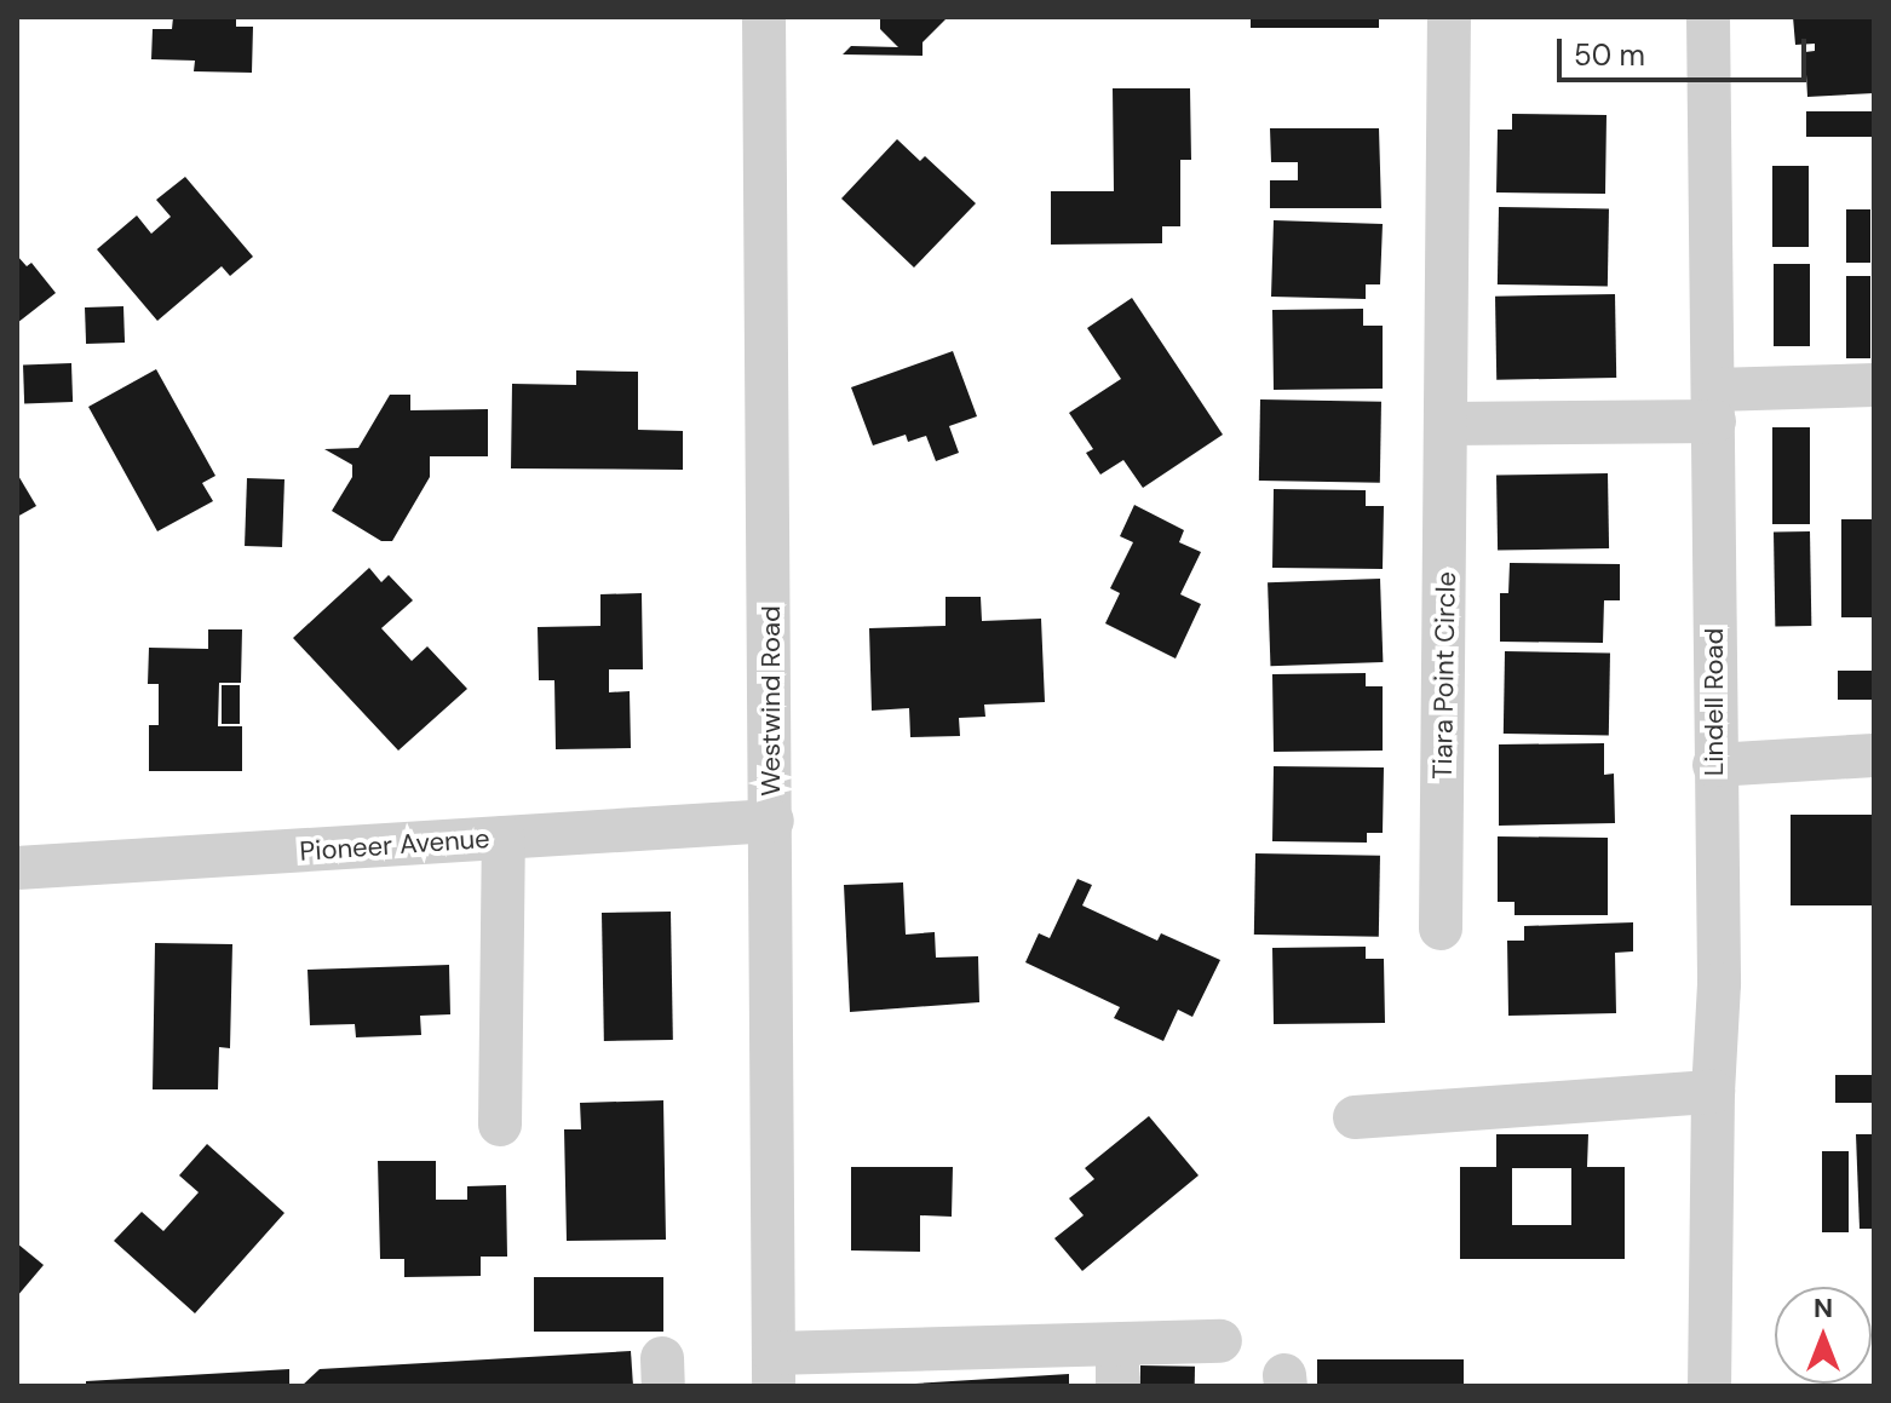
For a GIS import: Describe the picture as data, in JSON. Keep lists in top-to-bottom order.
{
  "streets": {
    "street": [
      "Tiara Point Circle",
      "Westwind Road",
      "Lindell Road",
      "Pioneer Avenue"
    ]
  },
  "crossings": [
    ["Westwind Road", "Pioneer Avenue"]
  ],
  "scale_bar": "50 m",
  "north": "top"
}
